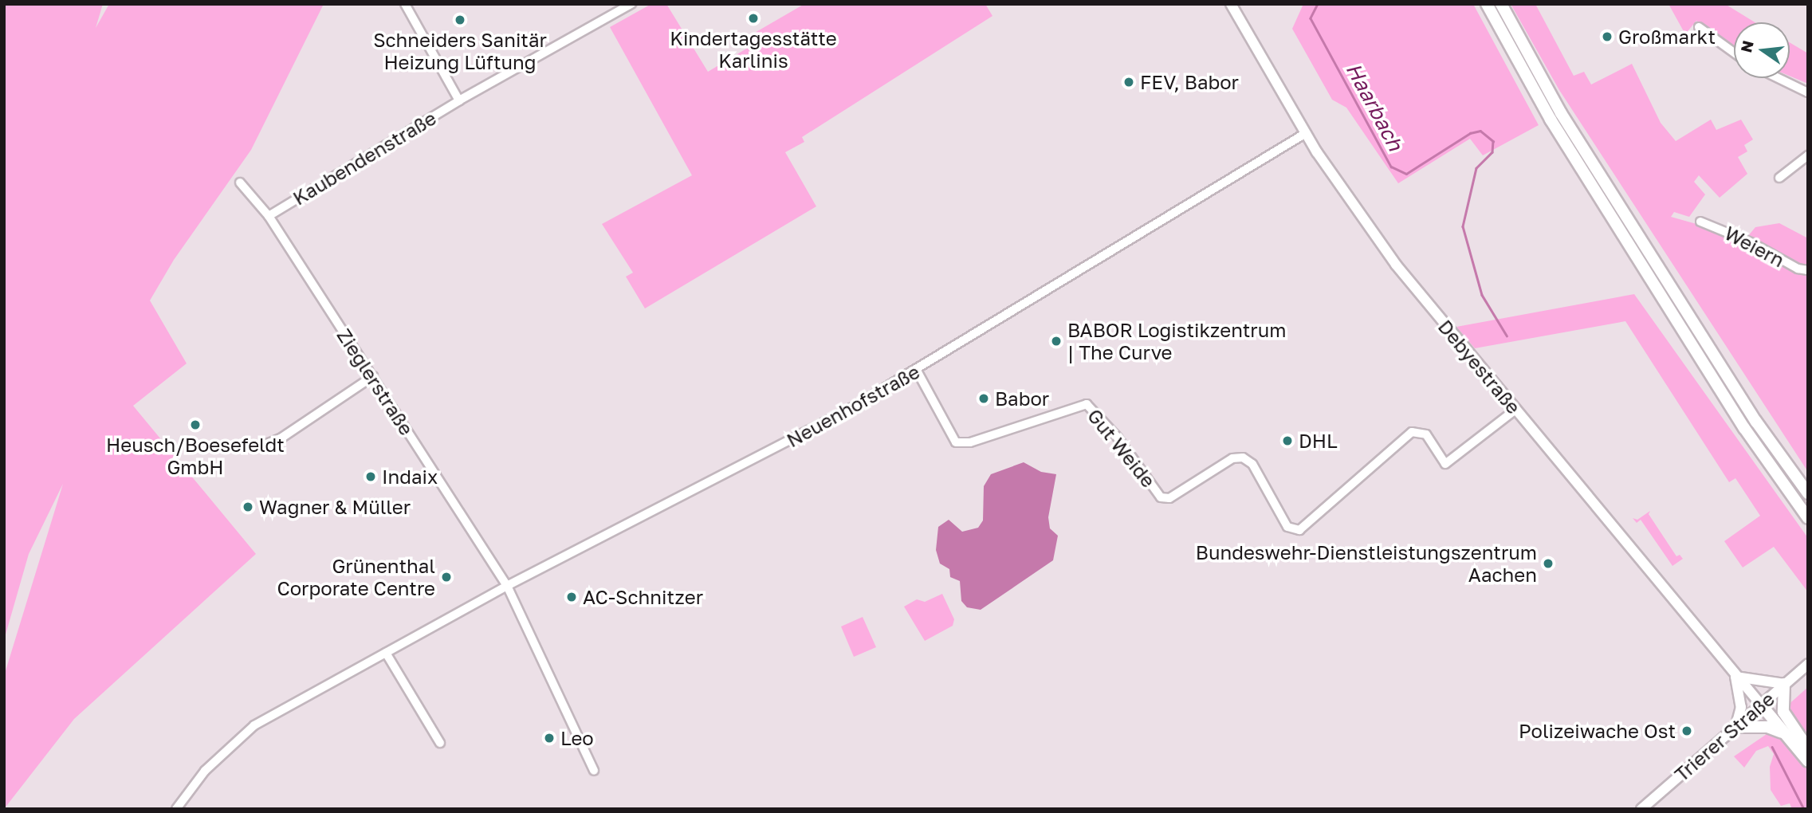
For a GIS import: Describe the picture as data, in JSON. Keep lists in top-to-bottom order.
{
  "streets": {
    "main road": ["Debyestraße", "Trierer Straße"],
    "street": [
      "Kaubendenstraße",
      "Weiern",
      "Zieglerstraße",
      "Neuenhofstraße",
      "Gut Weide"
    ]
  },
  "crossings": [
    ["Kaubendenstraße", "Zieglerstraße"],
    ["Debyestraße", "Neuenhofstraße"],
    ["Debyestraße", "Gut Weide"],
    ["Debyestraße", "Trierer Straße"],
    ["Zieglerstraße", "Neuenhofstraße"],
    ["Neuenhofstraße", "Gut Weide"]
  ],
  "water": ["Haarbach"],
  "places": [
    "Kindertagesstätte Karlinis",
    "Schneiders Sanitär Heizung Lüftung",
    "Großmarkt",
    "FEV, Babor",
    "BABOR Logistikzentrum | The Curve",
    "Babor",
    "Heusch/Boesefeldt GmbH",
    "DHL",
    "Indaix",
    "Wagner & Müller",
    "Bundeswehr-Dienstleistungszentrum Aachen",
    "Grünenthal Corporate Centre",
    "AC-Schnitzer",
    "Polizeiwache Ost",
    "Leo"
  ],
  "north": "left"
}
